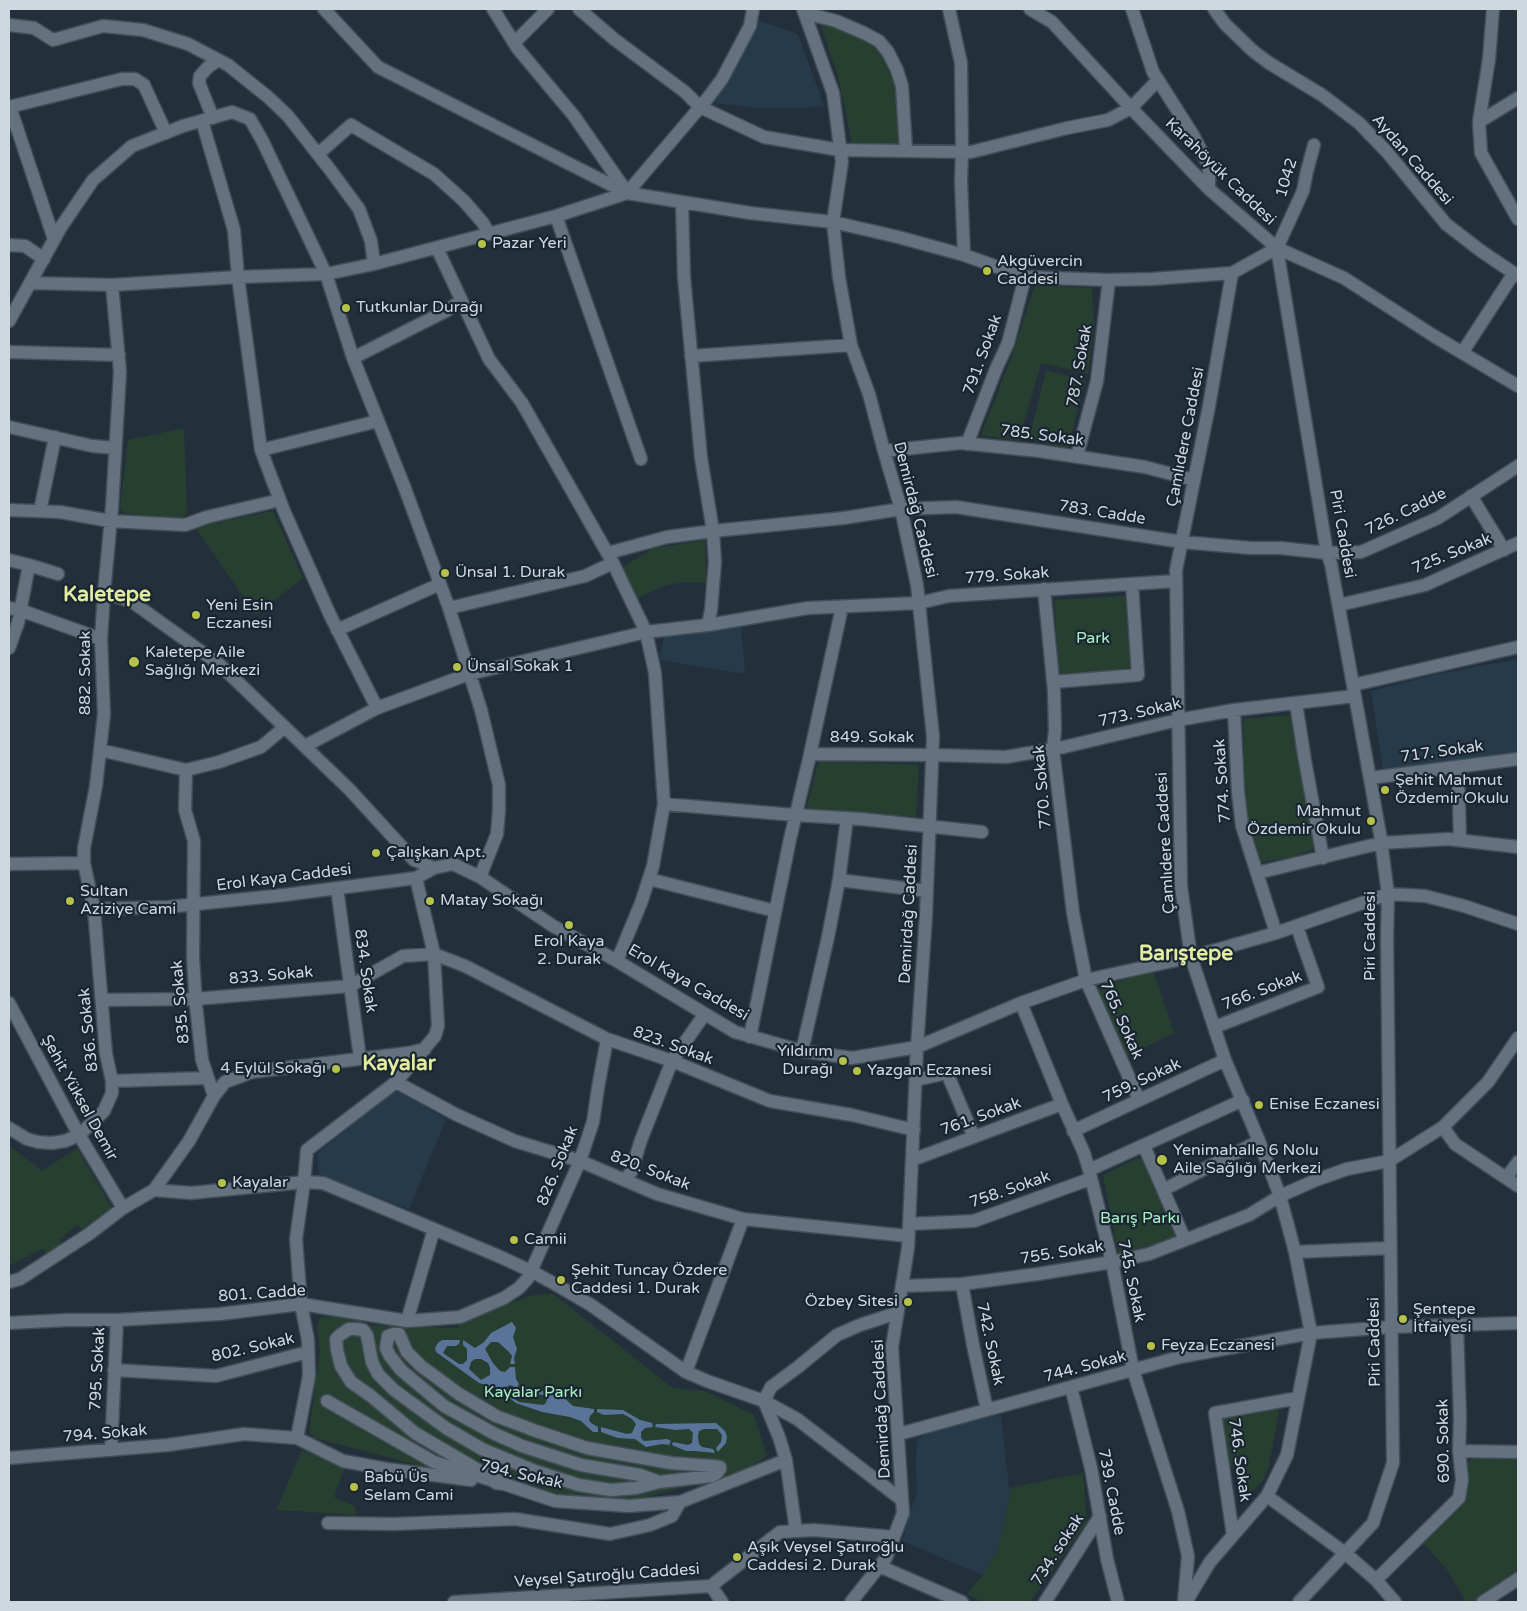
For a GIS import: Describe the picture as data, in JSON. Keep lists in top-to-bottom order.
{
  "streets": {
    "street": [
      "Aydan Caddesi",
      "Karahöyük Caddesi",
      "1042",
      "791. Sokak",
      "787. Sokak",
      "785. Sokak",
      "Çamlıdere Caddesi",
      "Demirdağ Caddesi",
      "726. Cadde",
      "783. Cadde",
      "Piri Caddesi",
      "725. Sokak",
      "779. Sokak",
      "882. Sokak",
      "773. Sokak",
      "849. Sokak",
      "717. Sokak",
      "774. Sokak",
      "770. Sokak",
      "Erol Kaya Caddesi",
      "834. Sokak",
      "833. Sokak",
      "766. Sokak",
      "835. Sokak",
      "765. Sokak",
      "836. Sokak",
      "823. Sokak",
      "759. Sokak",
      "Şehit Yüksel Demir",
      "761. Sokak",
      "826. Sokak",
      "820. Sokak",
      "758. Sokak",
      "755. Sokak",
      "745. Sokak",
      "801. Cadde",
      "742. Sokak",
      "802. Sokak",
      "744. Sokak",
      "795. Sokak",
      "794. Sokak",
      "690. Sokak",
      "746. Sokak",
      "739. Cadde",
      "734. sokak",
      "Veysel Şatıroğlu Caddesi"
    ]
  },
  "crossings": [
    ["Karahöyük Caddesi", "1042"],
    ["Karahöyük Caddesi", "Piri Caddesi"],
    ["1042", "Piri Caddesi"],
    ["791. Sokak", "785. Sokak"],
    ["787. Sokak", "785. Sokak"],
    ["785. Sokak", "Çamlıdere Caddesi"],
    ["785. Sokak", "Demirdağ Caddesi"],
    ["Çamlıdere Caddesi", "783. Cadde"],
    ["Çamlıdere Caddesi", "779. Sokak"],
    ["Çamlıdere Caddesi", "773. Sokak"],
    ["Çamlıdere Caddesi", "Erol Kaya Caddesi"],
    ["Çamlıdere Caddesi", "766. Sokak"],
    ["Çamlıdere Caddesi", "759. Sokak"],
    ["Çamlıdere Caddesi", "758. Sokak"],
    ["Çamlıdere Caddesi", "755. Sokak"],
    ["Çamlıdere Caddesi", "745. Sokak"],
    ["Çamlıdere Caddesi", "744. Sokak"],
    ["Çamlıdere Caddesi", "746. Sokak"],
    ["Demirdağ Caddesi", "783. Cadde"],
    ["Demirdağ Caddesi", "779. Sokak"],
    ["Demirdağ Caddesi", "773. Sokak"],
    ["Demirdağ Caddesi", "849. Sokak"],
    ["Demirdağ Caddesi", "Erol Kaya Caddesi"],
    ["Demirdağ Caddesi", "823. Sokak"],
    ["Demirdağ Caddesi", "761. Sokak"],
    ["Demirdağ Caddesi", "820. Sokak"],
    ["Demirdağ Caddesi", "758. Sokak"],
    ["Demirdağ Caddesi", "755. Sokak"],
    ["Demirdağ Caddesi", "744. Sokak"],
    ["Demirdağ Caddesi", "Veysel Şatıroğlu Caddesi"],
    ["726. Cadde", "783. Cadde"],
    ["726. Cadde", "Piri Caddesi"],
    ["783. Cadde", "Piri Caddesi"],
    ["Piri Caddesi", "725. Sokak"],
    ["Piri Caddesi", "773. Sokak"],
    ["Piri Caddesi", "717. Sokak"],
    ["Piri Caddesi", "Erol Kaya Caddesi"],
    ["Piri Caddesi", "755. Sokak"],
    ["Piri Caddesi", "744. Sokak"],
    ["779. Sokak", "770. Sokak"],
    ["882. Sokak", "Erol Kaya Caddesi"],
    ["882. Sokak", "836. Sokak"],
    ["773. Sokak", "849. Sokak"],
    ["773. Sokak", "774. Sokak"],
    ["773. Sokak", "770. Sokak"],
    ["774. Sokak", "Erol Kaya Caddesi"],
    ["770. Sokak", "Erol Kaya Caddesi"],
    ["770. Sokak", "765. Sokak"],
    ["Erol Kaya Caddesi", "834. Sokak"],
    ["Erol Kaya Caddesi", "766. Sokak"],
    ["Erol Kaya Caddesi", "835. Sokak"],
    ["Erol Kaya Caddesi", "765. Sokak"],
    ["Erol Kaya Caddesi", "836. Sokak"],
    ["Erol Kaya Caddesi", "745. Sokak"],
    ["834. Sokak", "833. Sokak"],
    ["833. Sokak", "835. Sokak"],
    ["833. Sokak", "836. Sokak"],
    ["833. Sokak", "823. Sokak"],
    ["765. Sokak", "759. Sokak"],
    ["836. Sokak", "Şehit Yüksel Demir"],
    ["823. Sokak", "826. Sokak"],
    ["759. Sokak", "745. Sokak"],
    ["761. Sokak", "745. Sokak"],
    ["826. Sokak", "820. Sokak"],
    ["826. Sokak", "801. Cadde"],
    ["820. Sokak", "758. Sokak"],
    ["758. Sokak", "745. Sokak"],
    ["755. Sokak", "745. Sokak"],
    ["755. Sokak", "742. Sokak"],
    ["745. Sokak", "744. Sokak"],
    ["801. Cadde", "795. Sokak"],
    ["742. Sokak", "744. Sokak"],
    ["802. Sokak", "795. Sokak"],
    ["744. Sokak", "690. Sokak"],
    ["744. Sokak", "739. Cadde"],
    ["795. Sokak", "794. Sokak"],
    ["739. Cadde", "734. sokak"]
  ],
  "districts": ["Kaletepe", "Barıştepe", "Kayalar"],
  "parks": ["Park", "Barış Parkı", "Kayalar Parkı"],
  "places": [
    "Pazar Yeri",
    "Akgüvercin Caddesi",
    "Tutkunlar Durağı",
    "Ünsal 1. Durak",
    "Yeni Esin Eczanesi",
    "Kaletepe Aile Sağlığı Merkezi",
    "Ünsal Sokak 1",
    "Şehit Mahmut Özdemir Okulu",
    "Mahmut Özdemir Okulu",
    "Çalışkan Apt.",
    "Sultan Aziziye Cami",
    "Matay Sokağı",
    "Erol Kaya 2. Durak",
    "Yıldırım Durağı",
    "4 Eylül Sokağı",
    "Yazgan Eczanesi",
    "Enise Eczanesi",
    "Yenimahalle 6 Nolu Aile Sağlığı Merkezi",
    "Kayalar",
    "Camii",
    "Şehit Tuncay Özdere Caddesi 1. Durak",
    "Özbey Sitesi",
    "Şentepe İtfaiyesi",
    "Feyza Eczanesi",
    "Babü Üs Selam Cami",
    "Aşık Veysel Şatıroğlu Caddesi 2. Durak"
  ]
}
